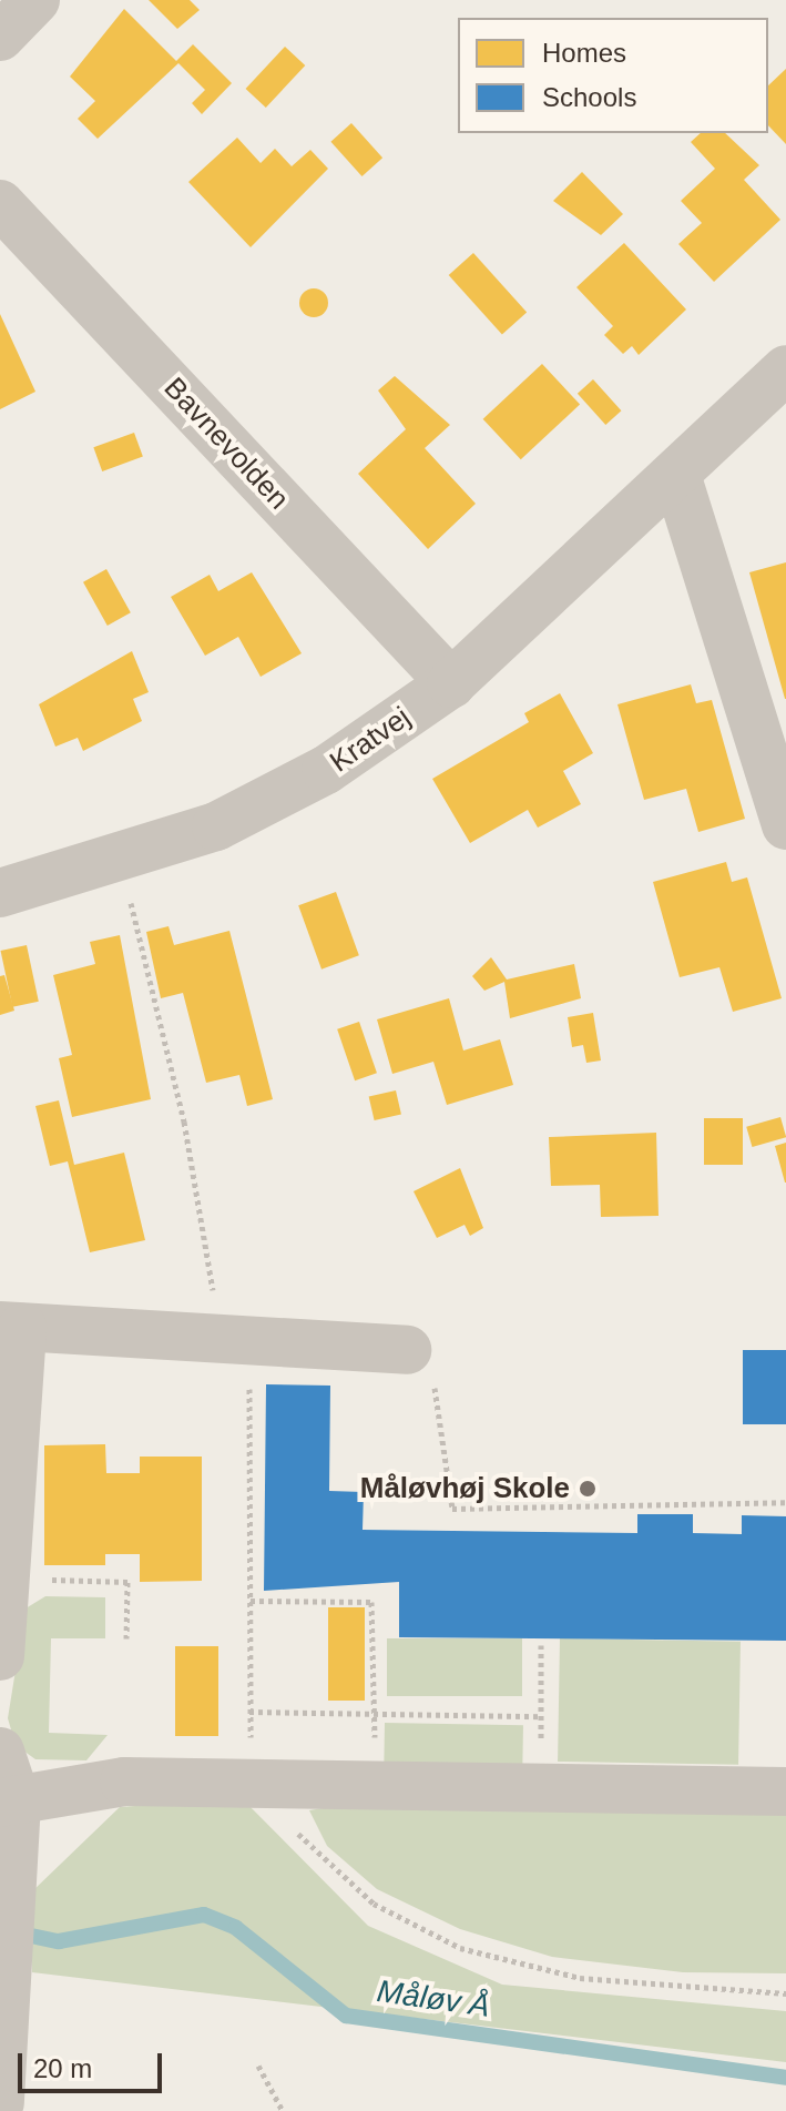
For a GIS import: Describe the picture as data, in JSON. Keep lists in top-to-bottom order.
{
  "streets": {
    "street": ["Bavnevolden", "Kratvej"]
  },
  "crossings": [
    ["Bavnevolden", "Kratvej"]
  ],
  "water": ["Måløv Å"],
  "places": ["Måløvhøj Skole"],
  "legend": ["Homes", "Schools"],
  "scale_bar": "20 m"
}
